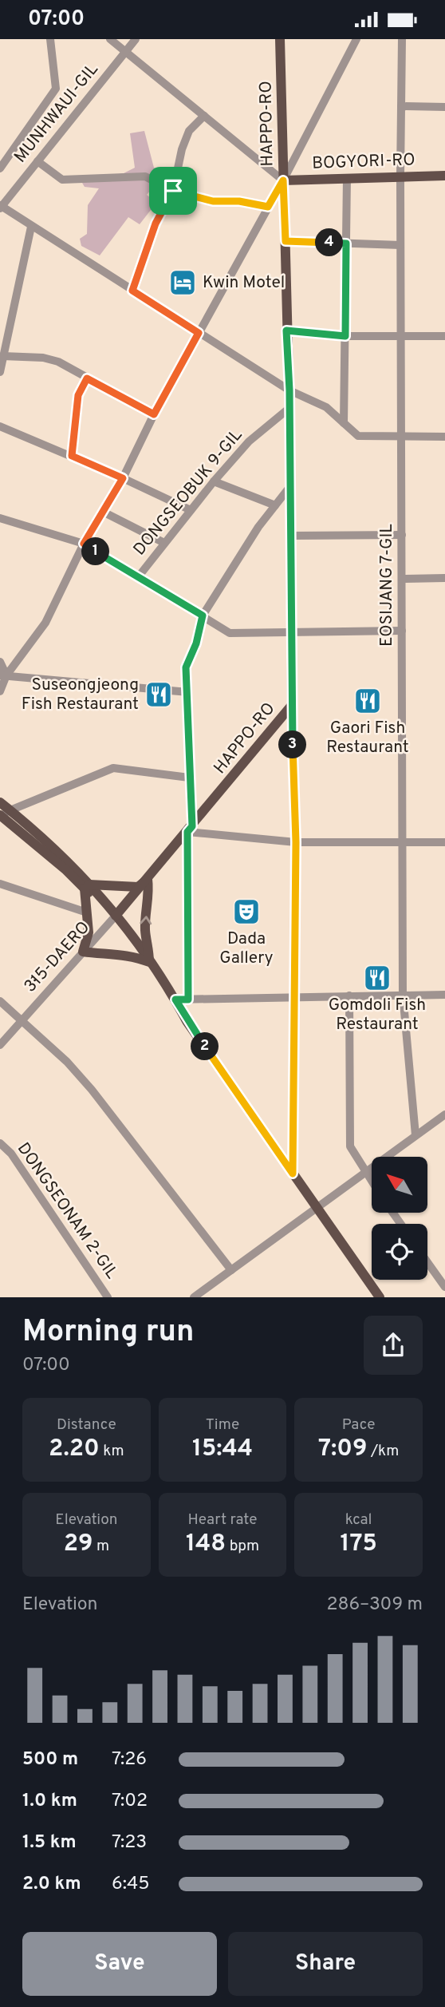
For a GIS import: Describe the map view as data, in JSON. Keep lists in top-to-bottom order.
{
  "streets": {
    "main road": ["HAPPO-RO", "BOGYORI-RO"],
    "street": [
      "MUNHWAUI-GIL",
      "DONGSEOBUK 9-GIL",
      "EOSIJANG 7-GIL",
      "3·15-DAERO",
      "DONGSEONAM 2-GIL"
    ]
  },
  "crossings": [
    ["HAPPO-RO", "BOGYORI-RO"],
    ["HAPPO-RO", "DONGSEOBUK 9-GIL"],
    ["HAPPO-RO", "3·15-DAERO"],
    ["BOGYORI-RO", "EOSIJANG 7-GIL"]
  ],
  "places": {
    "hotel": ["Kwin Motel"],
    "restaurant": ["Suseongjeong Fish Restaurant", "Gaori Fish Restaurant", "Gomdoli Fish Restaurant"],
    "theatre": ["Dada Gallery"]
  },
  "north": "top left",
  "page": {
    "status": "07:00",
    "pins": [
      "4",
      "1",
      "3",
      "2"
    ],
    "heading": ["Morning run", "07:00"],
    "stats": [
      ["Distance", "2.20 km"],
      ["Time", "15:44"],
      ["Pace", "7:09 /km"],
      ["Elevation", "29 m"],
      ["Heart rate", "148 bpm"],
      ["kcal", "175"]
    ],
    "chart": ["Elevation", "286–309 m"],
    "list": [
      {
        "name": "500 m",
        "note": "7:26"
      },
      {
        "name": "1.0 km",
        "note": "7:02"
      },
      {
        "name": "1.5 km",
        "note": "7:23"
      },
      {
        "name": "2.0 km",
        "note": "6:45"
      }
    ],
    "buttons": ["Save", "Share"]
  }
}
